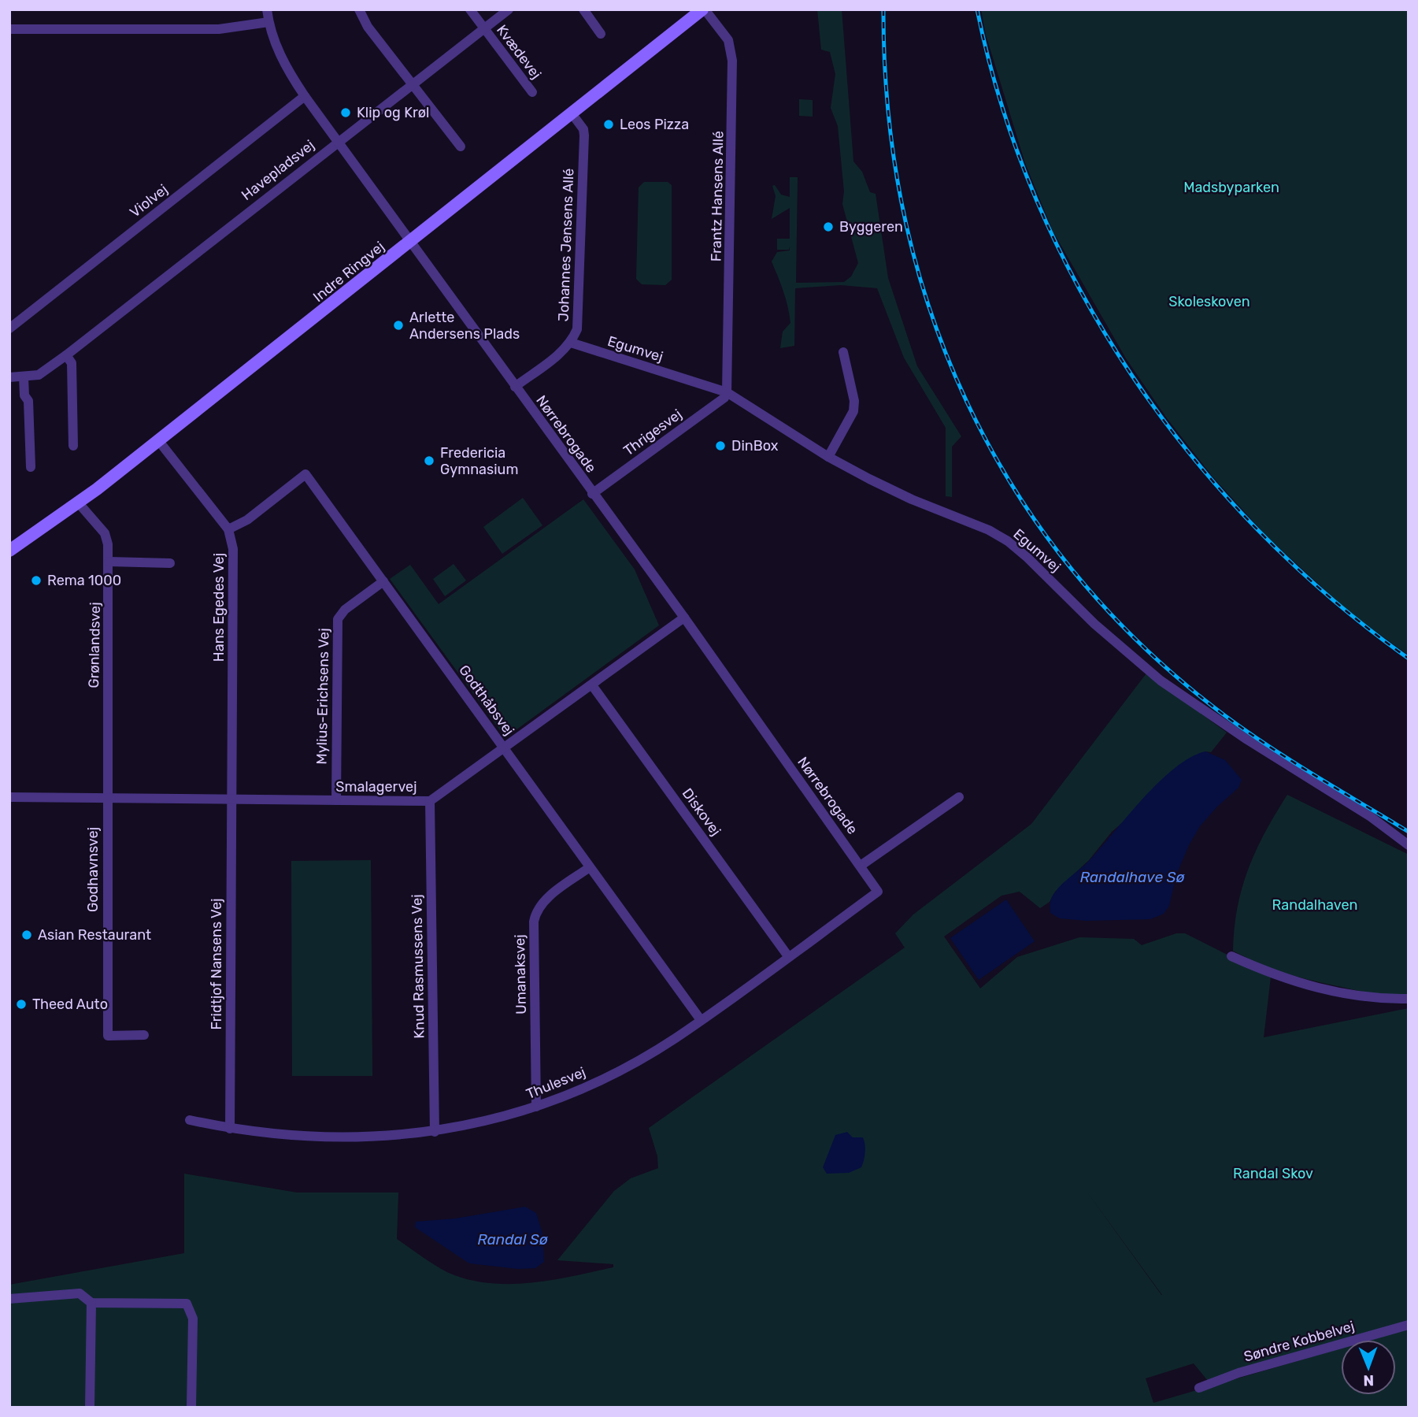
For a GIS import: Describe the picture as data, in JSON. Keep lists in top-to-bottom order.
{
  "streets": {
    "street": [
      "Kvædevej",
      "Havepladsvej",
      "Frantz Hansens Allé",
      "Violvej",
      "Johannes Jensens Allé",
      "Indre Ringvej",
      "Egumvej",
      "Thrigesvej",
      "Nørrebrogade",
      "Hans Egedes Vej",
      "Grønlandsvej",
      "Mylius-Erichsens Vej",
      "Godthåbsvej",
      "Smalagervej",
      "Diskovej",
      "Godhavnsvej",
      "Fridtjof Nansens Vej",
      "Knud Rasmussens Vej",
      "Umanaksvej",
      "Thulesvej",
      "Søndre Kobbelvej"
    ]
  },
  "crossings": [
    ["Kvædevej", "Havepladsvej"],
    ["Havepladsvej", "Nørrebrogade"],
    ["Frantz Hansens Allé", "Indre Ringvej"],
    ["Frantz Hansens Allé", "Egumvej"],
    ["Frantz Hansens Allé", "Thrigesvej"],
    ["Violvej", "Nørrebrogade"],
    ["Johannes Jensens Allé", "Indre Ringvej"],
    ["Johannes Jensens Allé", "Egumvej"],
    ["Indre Ringvej", "Nørrebrogade"],
    ["Indre Ringvej", "Hans Egedes Vej"],
    ["Indre Ringvej", "Grønlandsvej"],
    ["Egumvej", "Thrigesvej"],
    ["Thrigesvej", "Nørrebrogade"],
    ["Nørrebrogade", "Smalagervej"],
    ["Nørrebrogade", "Thulesvej"],
    ["Hans Egedes Vej", "Godthåbsvej"],
    ["Hans Egedes Vej", "Smalagervej"],
    ["Hans Egedes Vej", "Fridtjof Nansens Vej"],
    ["Grønlandsvej", "Smalagervej"],
    ["Grønlandsvej", "Godhavnsvej"],
    ["Mylius-Erichsens Vej", "Godthåbsvej"],
    ["Mylius-Erichsens Vej", "Smalagervej"],
    ["Godthåbsvej", "Smalagervej"],
    ["Godthåbsvej", "Umanaksvej"],
    ["Godthåbsvej", "Thulesvej"],
    ["Smalagervej", "Diskovej"],
    ["Smalagervej", "Godhavnsvej"],
    ["Smalagervej", "Fridtjof Nansens Vej"],
    ["Smalagervej", "Knud Rasmussens Vej"],
    ["Diskovej", "Thulesvej"],
    ["Fridtjof Nansens Vej", "Thulesvej"],
    ["Knud Rasmussens Vej", "Thulesvej"],
    ["Umanaksvej", "Thulesvej"]
  ],
  "water": ["Randalhave Sø", "Randal Sø"],
  "parks": [
    "Madsbyparken",
    "Skoleskoven",
    "Randalhaven",
    "Randal Skov"
  ],
  "places": [
    "Klip og Krøl",
    "Leos Pizza",
    "Byggeren",
    "Arlette Andersens Plads",
    "DinBox",
    "Fredericia Gymnasium",
    "Rema 1000",
    "Asian Restaurant",
    "Theed Auto"
  ],
  "north": "bottom"
}
